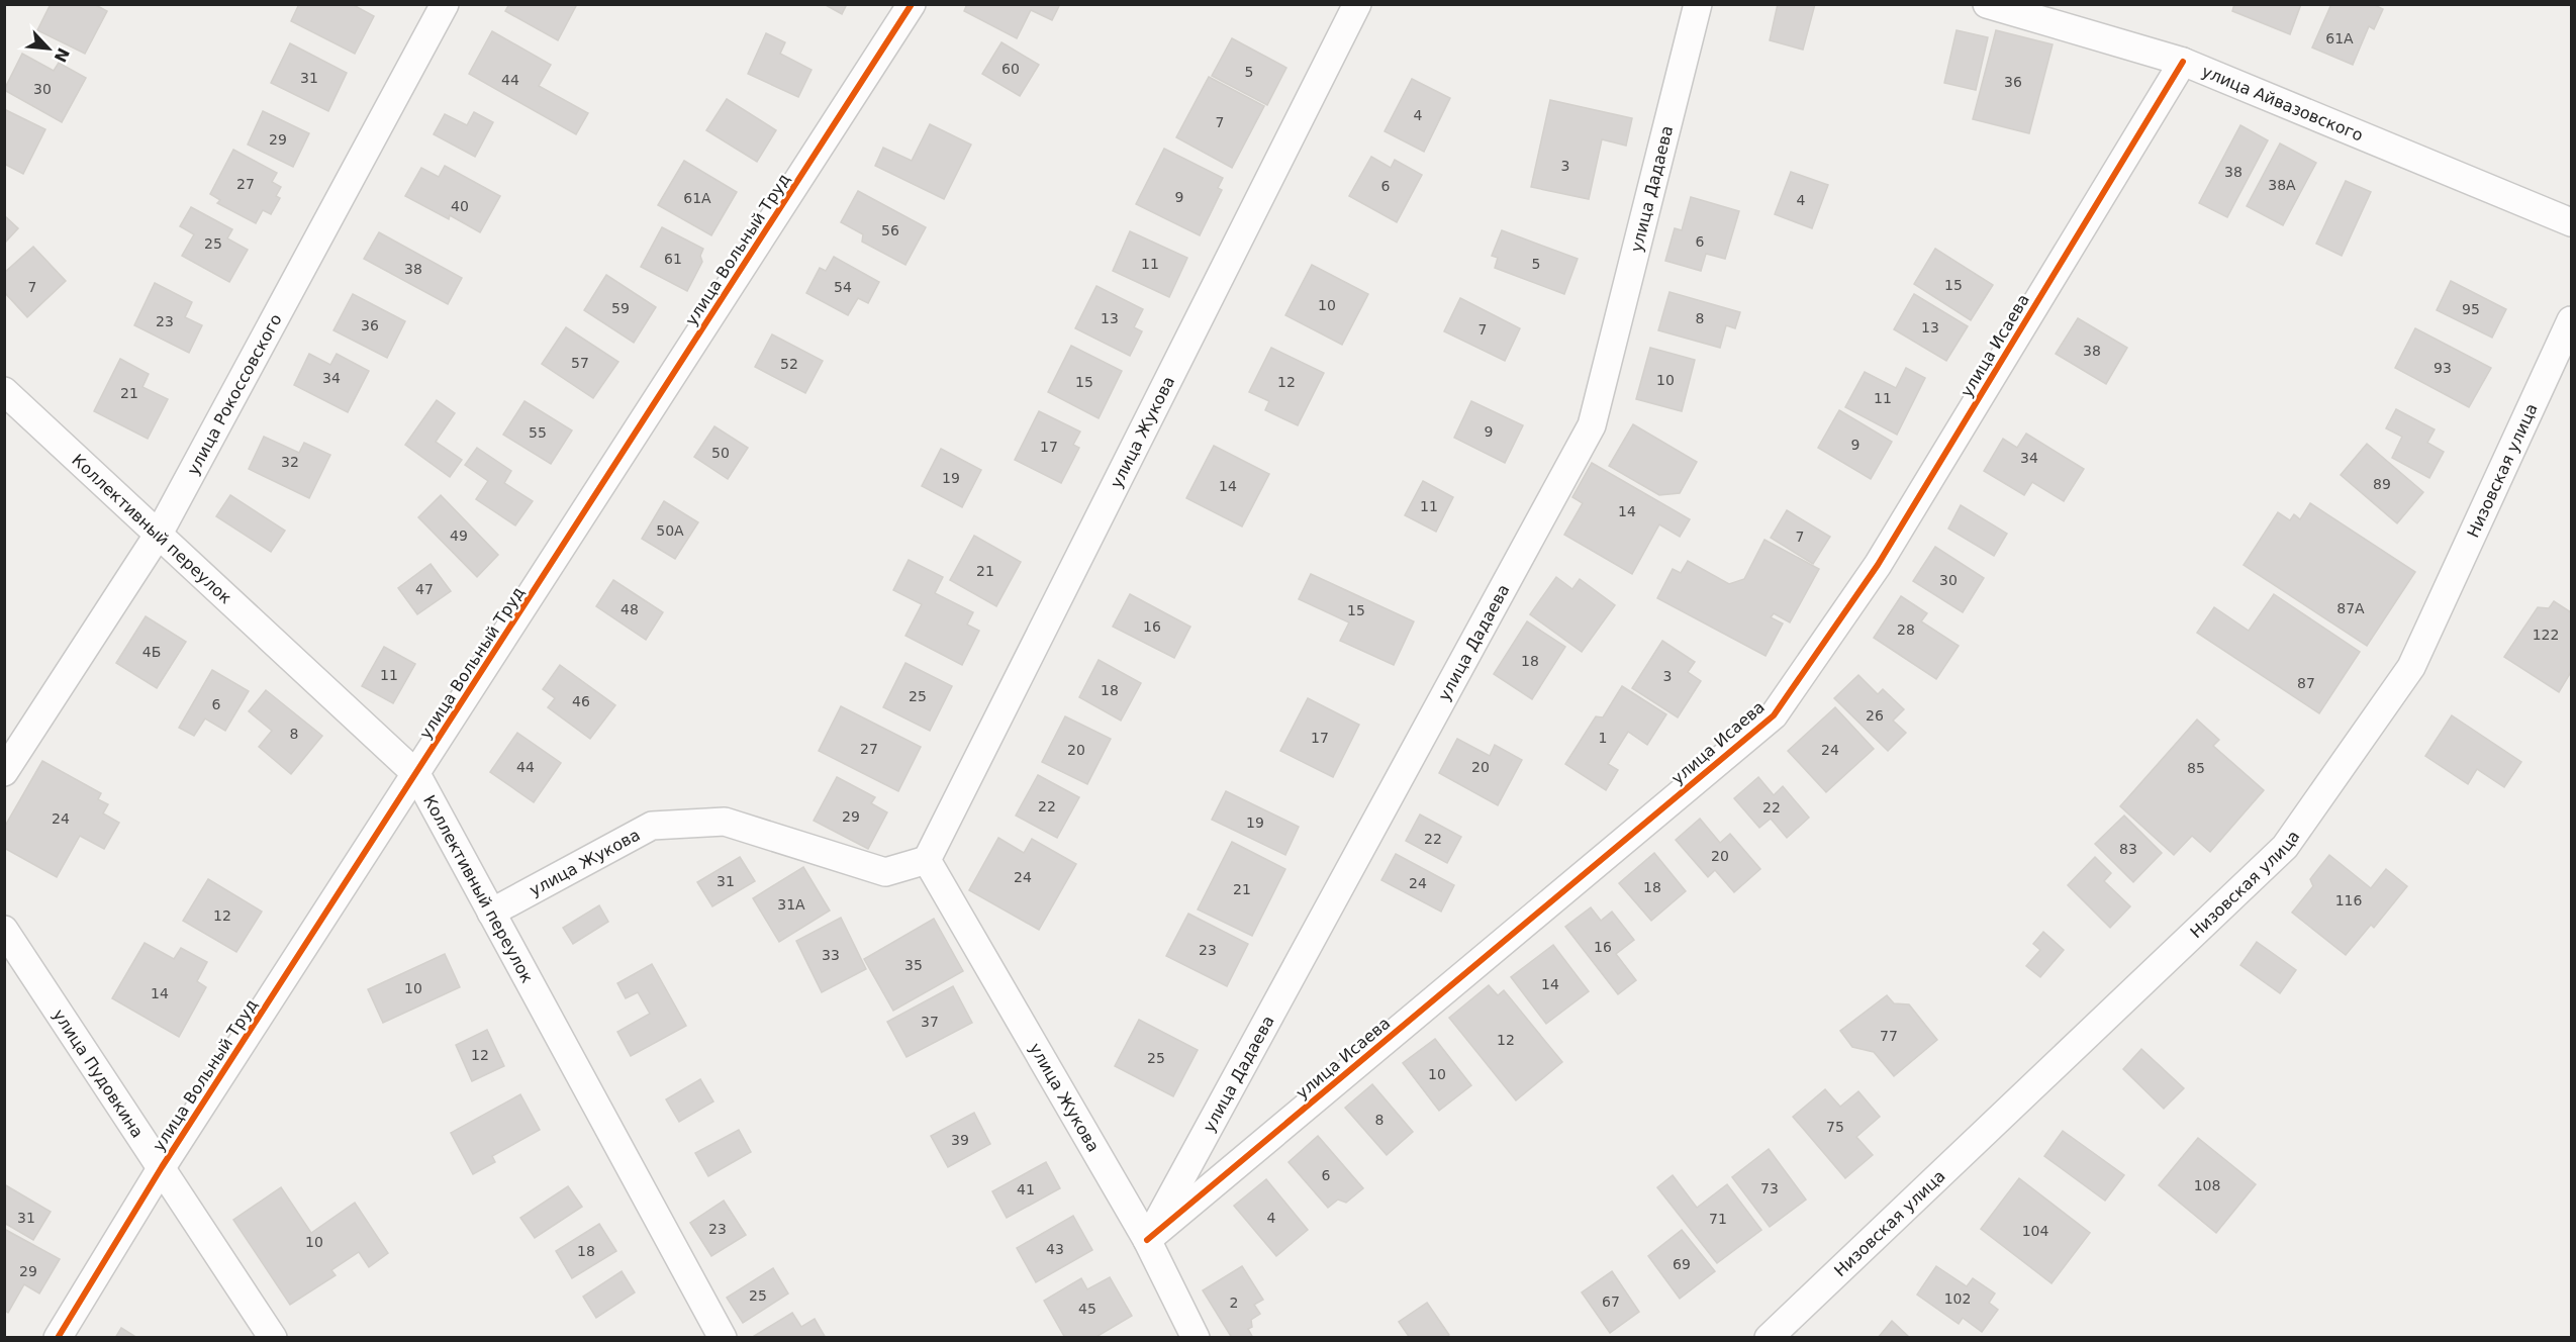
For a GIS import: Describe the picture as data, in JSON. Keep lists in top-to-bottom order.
{
  "streets": {
    "street": [
      "улица Айвазовского",
      "улица Дадаева",
      "улица Вольный Труд",
      "улица Исаева",
      "улица Рокоссовского",
      "улица Жукова",
      "Низовская улица",
      "Коллективный переулок",
      "улица Пудовкина"
    ]
  },
  "crossings": [
    ["улица Айвазовского", "улица Исаева"],
    ["улица Дадаева", "улица Исаева"],
    ["улица Дадаева", "улица Жукова"],
    ["улица Вольный Труд", "Коллективный переулок"],
    ["улица Вольный Труд", "улица Пудовкина"],
    ["улица Исаева", "улица Жукова"],
    ["улица Рокоссовского", "Коллективный переулок"],
    ["улица Жукова", "Коллективный переулок"]
  ],
  "house_numbers": [
    "61А",
    "60",
    "5",
    "31",
    "44",
    "36",
    "30",
    "4",
    "7",
    "29",
    "3",
    "38",
    "27",
    "38А",
    "6",
    "9",
    "61А",
    "4",
    "40",
    "56",
    "6",
    "25",
    "61",
    "11",
    "5",
    "38",
    "15",
    "7",
    "54",
    "10",
    "59",
    "95",
    "13",
    "8",
    "23",
    "36",
    "13",
    "7",
    "38",
    "57",
    "52",
    "93",
    "34",
    "10",
    "15",
    "12",
    "21",
    "11",
    "9",
    "55",
    "9",
    "17",
    "50",
    "34",
    "32",
    "19",
    "89",
    "14",
    "11",
    "14",
    "50А",
    "49",
    "7",
    "21",
    "30",
    "47",
    "87А",
    "48",
    "15",
    "16",
    "28",
    "122",
    "4Б",
    "18",
    "11",
    "3",
    "87",
    "18",
    "25",
    "46",
    "6",
    "26",
    "8",
    "17",
    "1",
    "27",
    "20",
    "24",
    "44",
    "20",
    "85",
    "22",
    "22",
    "29",
    "24",
    "19",
    "22",
    "83",
    "20",
    "24",
    "31",
    "24",
    "18",
    "21",
    "116",
    "31А",
    "12",
    "16",
    "23",
    "33",
    "35",
    "14",
    "10",
    "14",
    "37",
    "77",
    "12",
    "12",
    "25",
    "10",
    "8",
    "75",
    "39",
    "6",
    "108",
    "73",
    "41",
    "31",
    "4",
    "71",
    "23",
    "104",
    "10",
    "43",
    "18",
    "69",
    "29",
    "25",
    "102",
    "67",
    "2",
    "45"
  ],
  "north": "bottom right"
}
